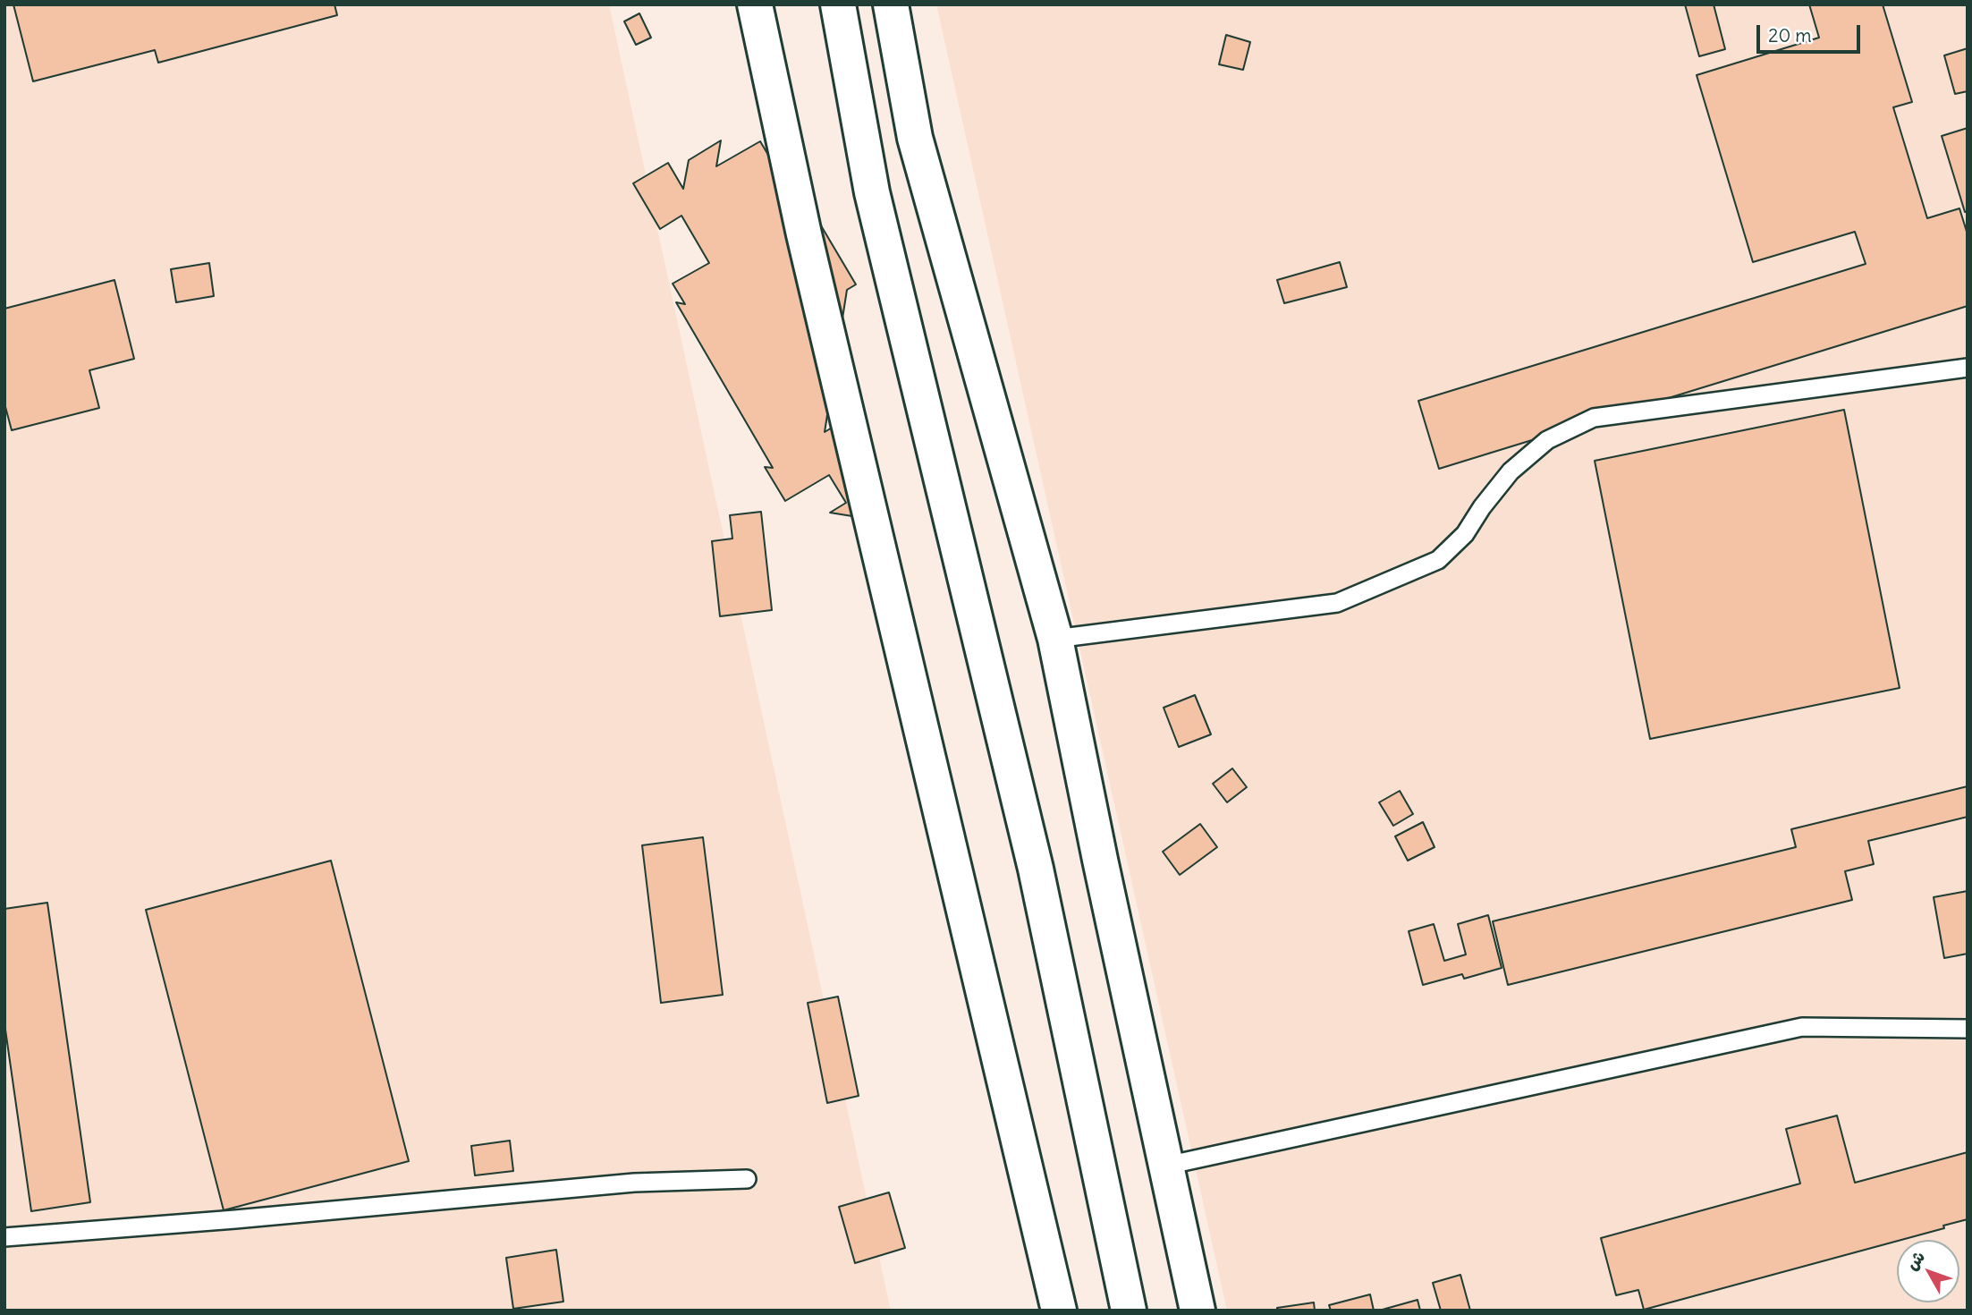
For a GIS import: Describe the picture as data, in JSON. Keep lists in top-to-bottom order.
{
  "scale_bar": "20 m",
  "north": "top left"
}
